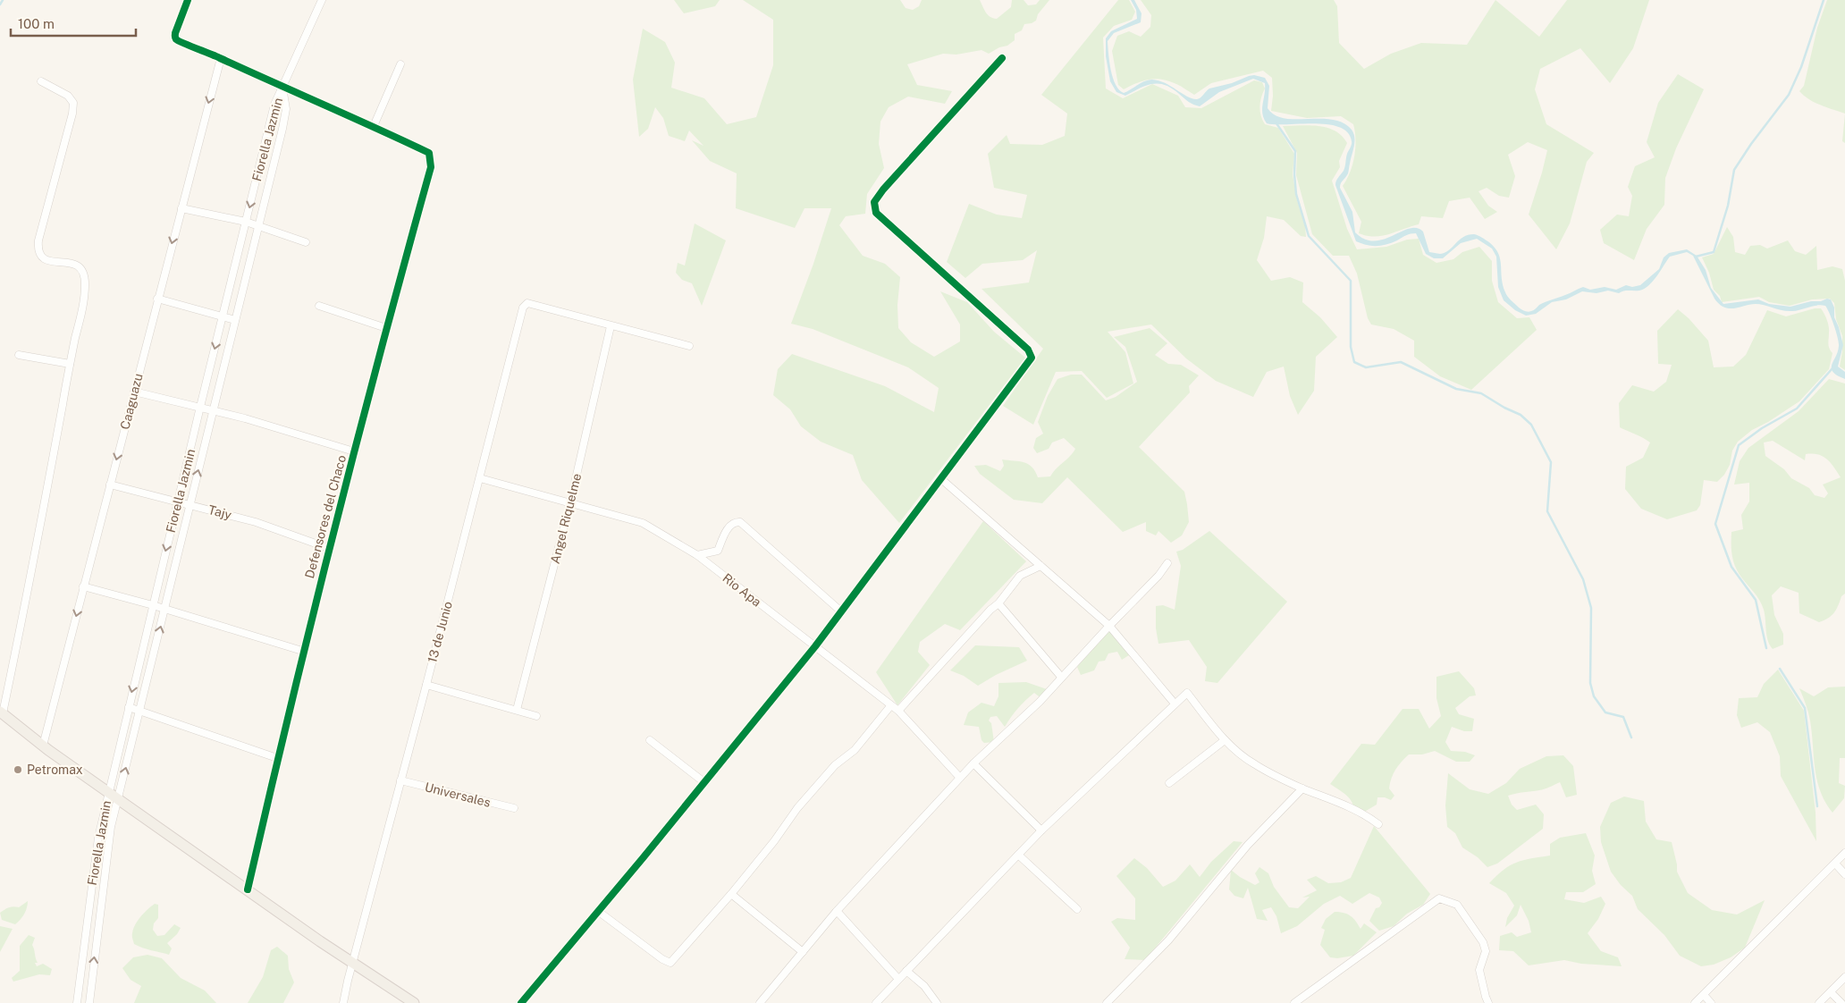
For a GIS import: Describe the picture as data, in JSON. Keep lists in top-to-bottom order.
{
  "streets": {
    "street": [
      "Fiorella Jazmin",
      "Caaguazu",
      "Tajy",
      "Defensores del Chaco",
      "Angel Riquelme",
      "Rio Apa",
      "13 de Junio",
      "Universales"
    ]
  },
  "crossings": [
    ["Fiorella Jazmin", "Tajy"],
    ["Caaguazu", "Tajy"],
    ["Tajy", "Defensores del Chaco"],
    ["Angel Riquelme", "Rio Apa"],
    ["Angel Riquelme", "13 de Junio"],
    ["Rio Apa", "13 de Junio"],
    ["13 de Junio", "Universales"]
  ],
  "one_way": ["Caaguazu"],
  "places": ["Petromax"],
  "scale_bar": "100 m"
}
